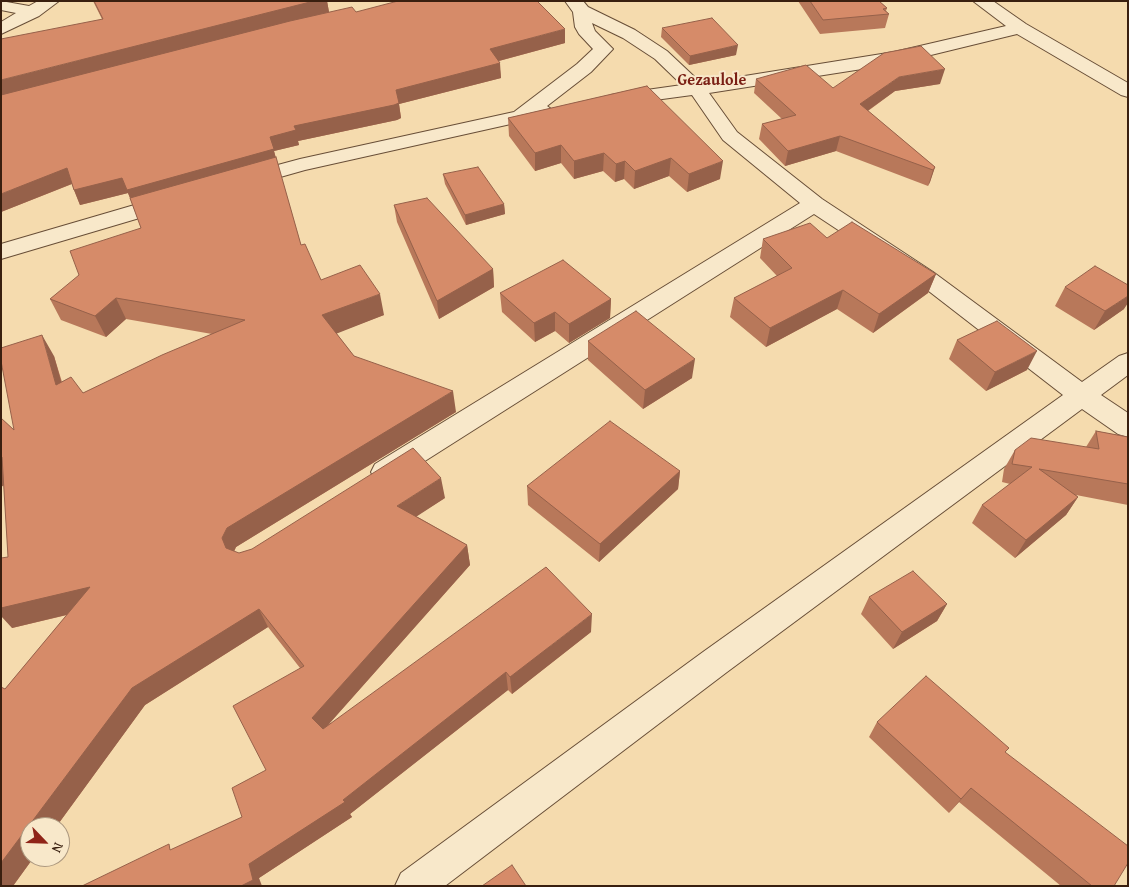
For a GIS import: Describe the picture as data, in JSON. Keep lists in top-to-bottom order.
{
  "districts": ["Gezaulole"],
  "north": "bottom right"
}
